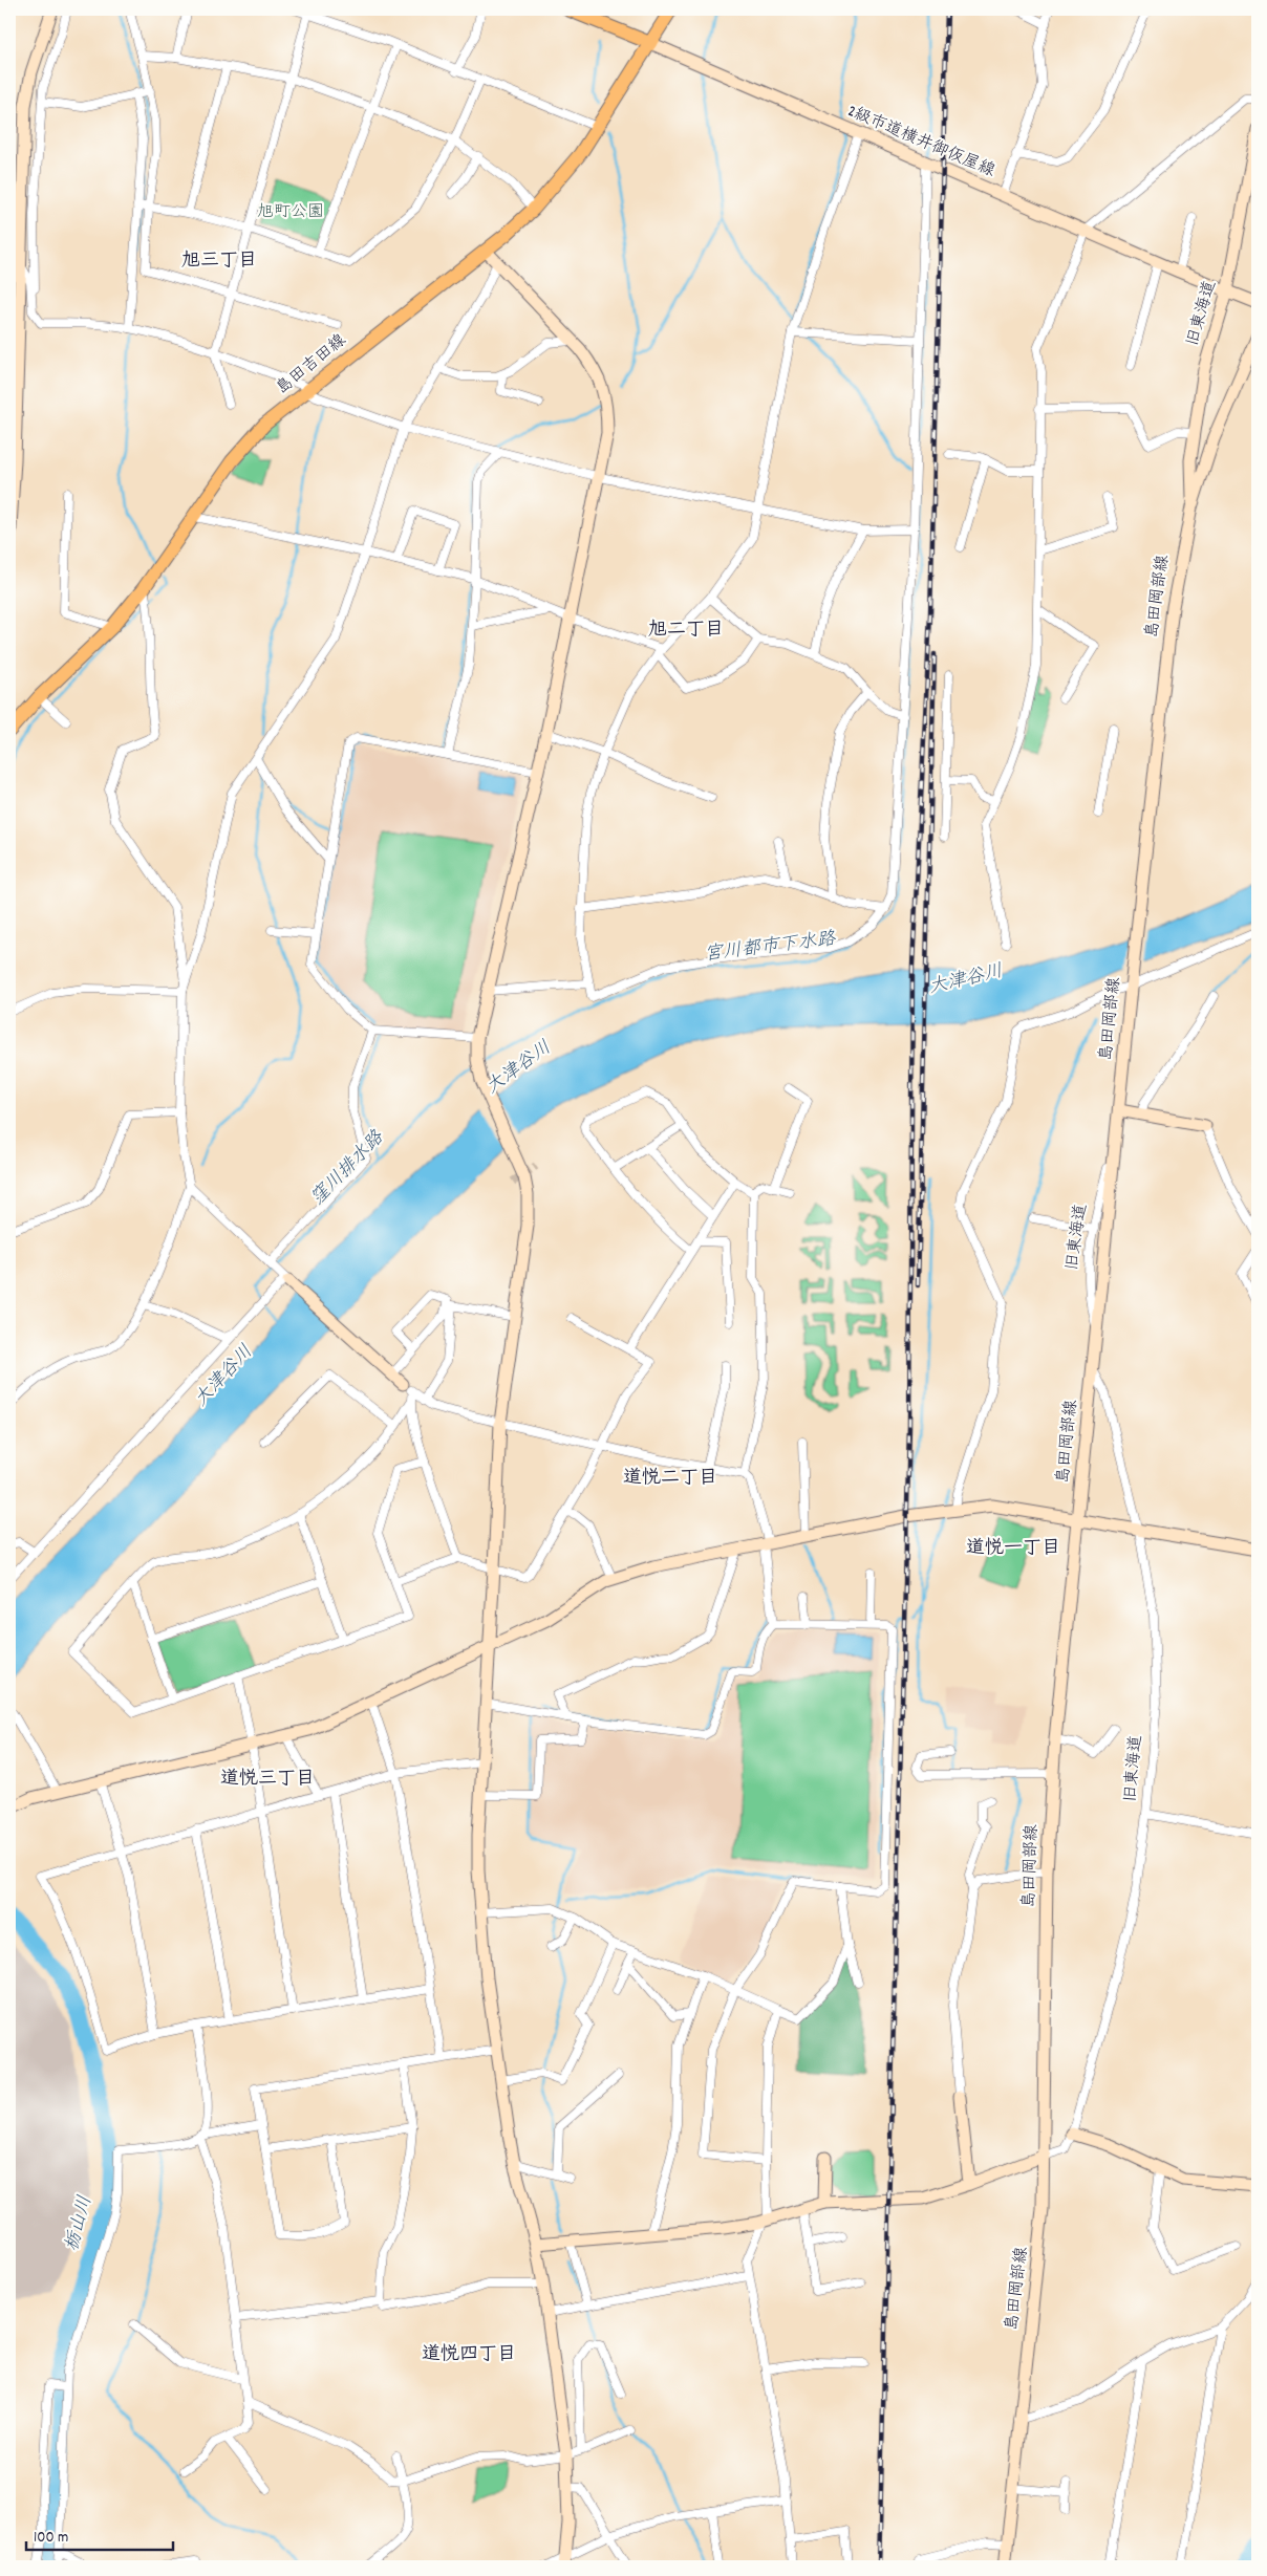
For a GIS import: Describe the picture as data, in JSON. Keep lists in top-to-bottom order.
{
  "streets": {
    "main road": ["島田吉田線"],
    "street": ["2級市道横井御仮屋線", "旧東海道", "島田岡部線"]
  },
  "crossings": [
    ["2級市道横井御仮屋線", "旧東海道"],
    ["2級市道横井御仮屋線", "島田吉田線"],
    ["旧東海道", "島田岡部線"]
  ],
  "districts": [
    "旭三丁目",
    "旭二丁目",
    "道悦二丁目",
    "道悦一丁目",
    "道悦三丁目",
    "道悦四丁目"
  ],
  "water": [
    "宮川都市下水路",
    "大津谷川",
    "窪川排水路",
    "栃山川"
  ],
  "parks": ["旭町公園"],
  "scale_bar": "100 m"
}
